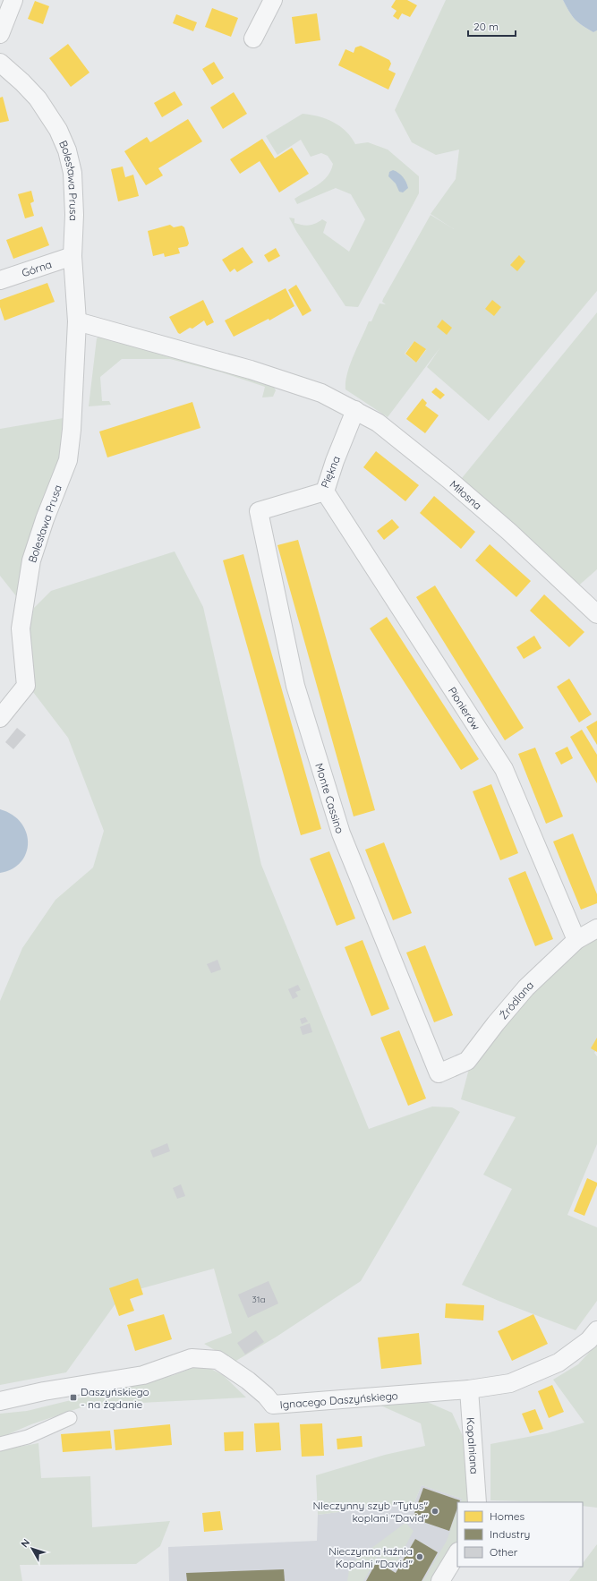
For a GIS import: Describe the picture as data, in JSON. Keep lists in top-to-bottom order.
{
  "streets": {
    "street": [
      "Bolesława Prusa",
      "Górna",
      "Piękna",
      "Miłosna",
      "Pionierów",
      "Monte Cassino",
      "Źródlana",
      "Ignacego Daszyńskiego",
      "Kopalniana"
    ]
  },
  "crossings": [
    ["Bolesława Prusa", "Górna"],
    ["Bolesława Prusa", "Miłosna"],
    ["Piękna", "Miłosna"],
    ["Piękna", "Pionierów"],
    ["Piękna", "Monte Cassino"],
    ["Pionierów", "Źródlana"],
    ["Monte Cassino", "Źródlana"],
    ["Ignacego Daszyńskiego", "Kopalniana"]
  ],
  "places": {
    "transit": ["Daszyńskiego - na żądanie"],
    "other": ["NIeczynny szyb \"Tytus\" koplani \"David\"", "Nieczynna łaźnia Kopalni \"David\""]
  },
  "house_numbers": ["31a"],
  "legend": ["Homes", "Industry", "Other"],
  "scale_bar": "20 m",
  "north": "top left"
}
